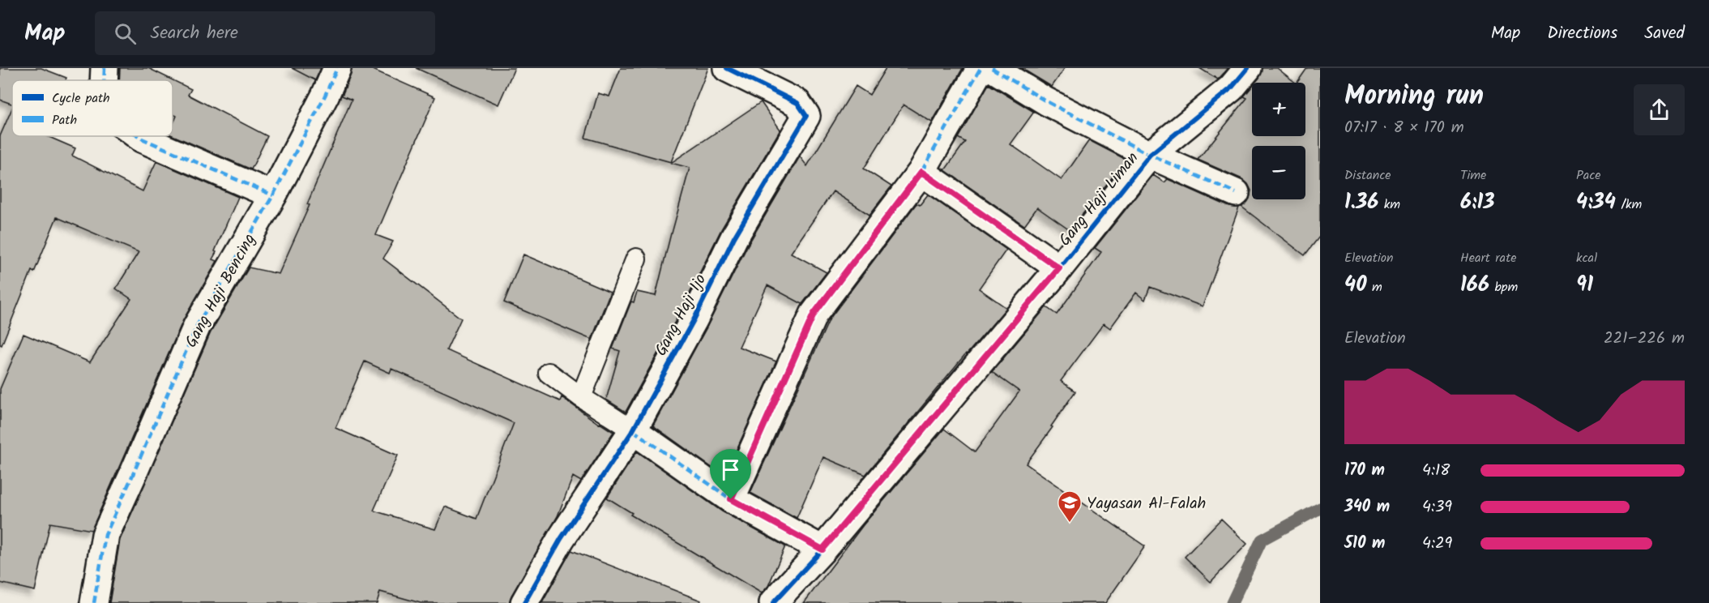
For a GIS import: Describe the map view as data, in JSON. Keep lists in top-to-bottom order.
{
  "streets": {
    "street": ["Gang Haji Liman", "Gang Haji Bencing", "Gang Haji Ijo"]
  },
  "places": {
    "school or university": ["Yayasan Al-Falah"]
  },
  "legend": ["Cycle path", "Path"],
  "page": {
    "header": "Map",
    "search": "Search here",
    "nav": ["Map", "Directions", "Saved"],
    "heading": ["Morning run", "07:17 · 8 × 170 m"],
    "map_buttons": ["+", "−"],
    "stats": [
      ["Distance", "1.36 km"],
      ["Time", "6:13"],
      ["Pace", "4:34 /km"],
      ["Elevation", "40 m"],
      ["Heart rate", "166 bpm"],
      ["kcal", "91"]
    ],
    "chart": ["Elevation", "221–226 m"],
    "list": [
      {
        "name": "170 m",
        "note": "4:18"
      },
      {
        "name": "340 m",
        "note": "4:39"
      },
      {
        "name": "510 m",
        "note": "4:29"
      }
    ]
  }
}
